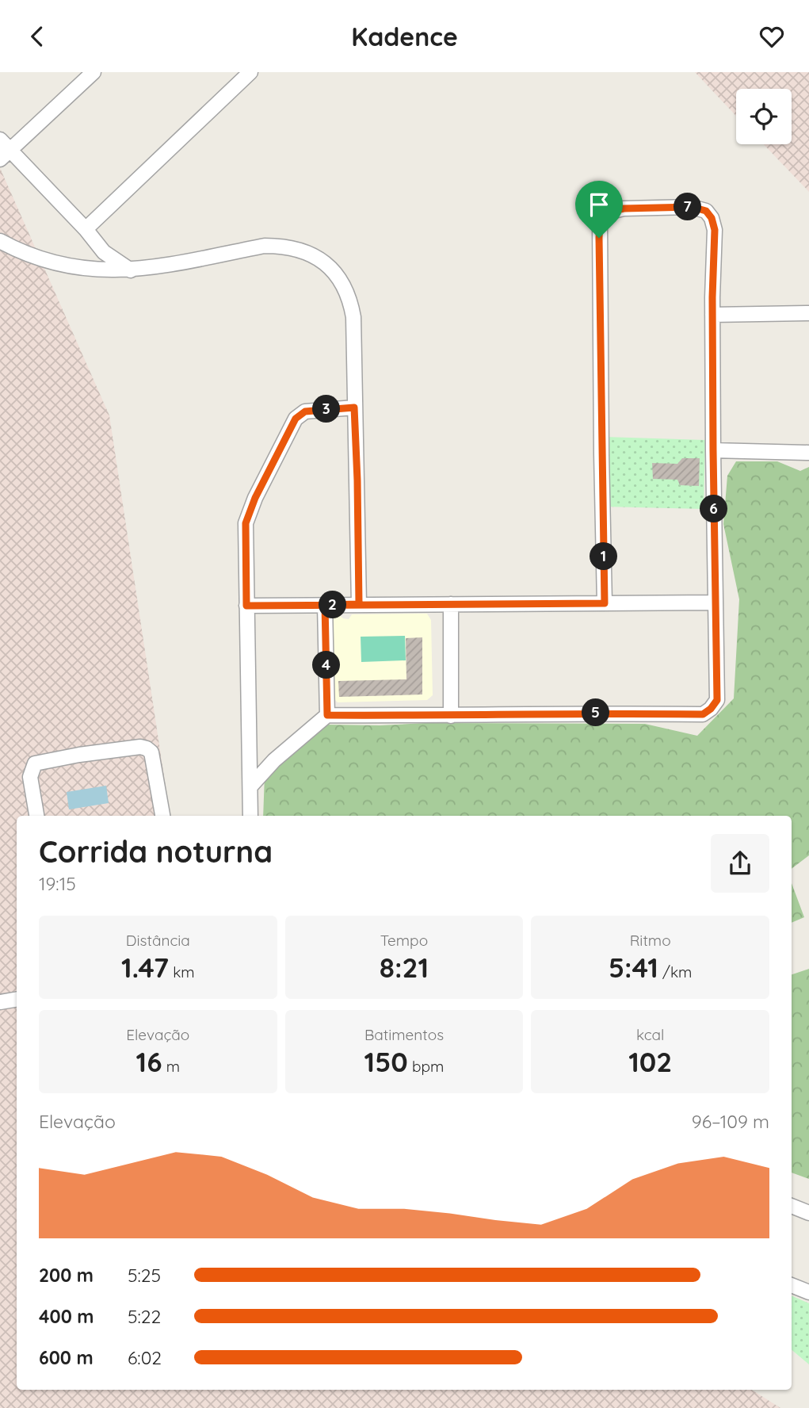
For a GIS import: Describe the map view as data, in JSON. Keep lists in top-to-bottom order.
{
  "page": {
    "header": "Kadence",
    "pins": [
      "7",
      "3",
      "6",
      "1",
      "2",
      "4",
      "5"
    ],
    "heading": ["Corrida noturna", "19:15"],
    "stats": [
      ["Distância", "1.47 km"],
      ["Tempo", "8:21"],
      ["Ritmo", "5:41 /km"],
      ["Elevação", "16 m"],
      ["Batimentos", "150 bpm"],
      ["kcal", "102"]
    ],
    "chart": ["Elevação", "96–109 m"],
    "list": [
      {
        "name": "200 m",
        "note": "5:25"
      },
      {
        "name": "400 m",
        "note": "5:22"
      },
      {
        "name": "600 m",
        "note": "6:02"
      }
    ]
  }
}
